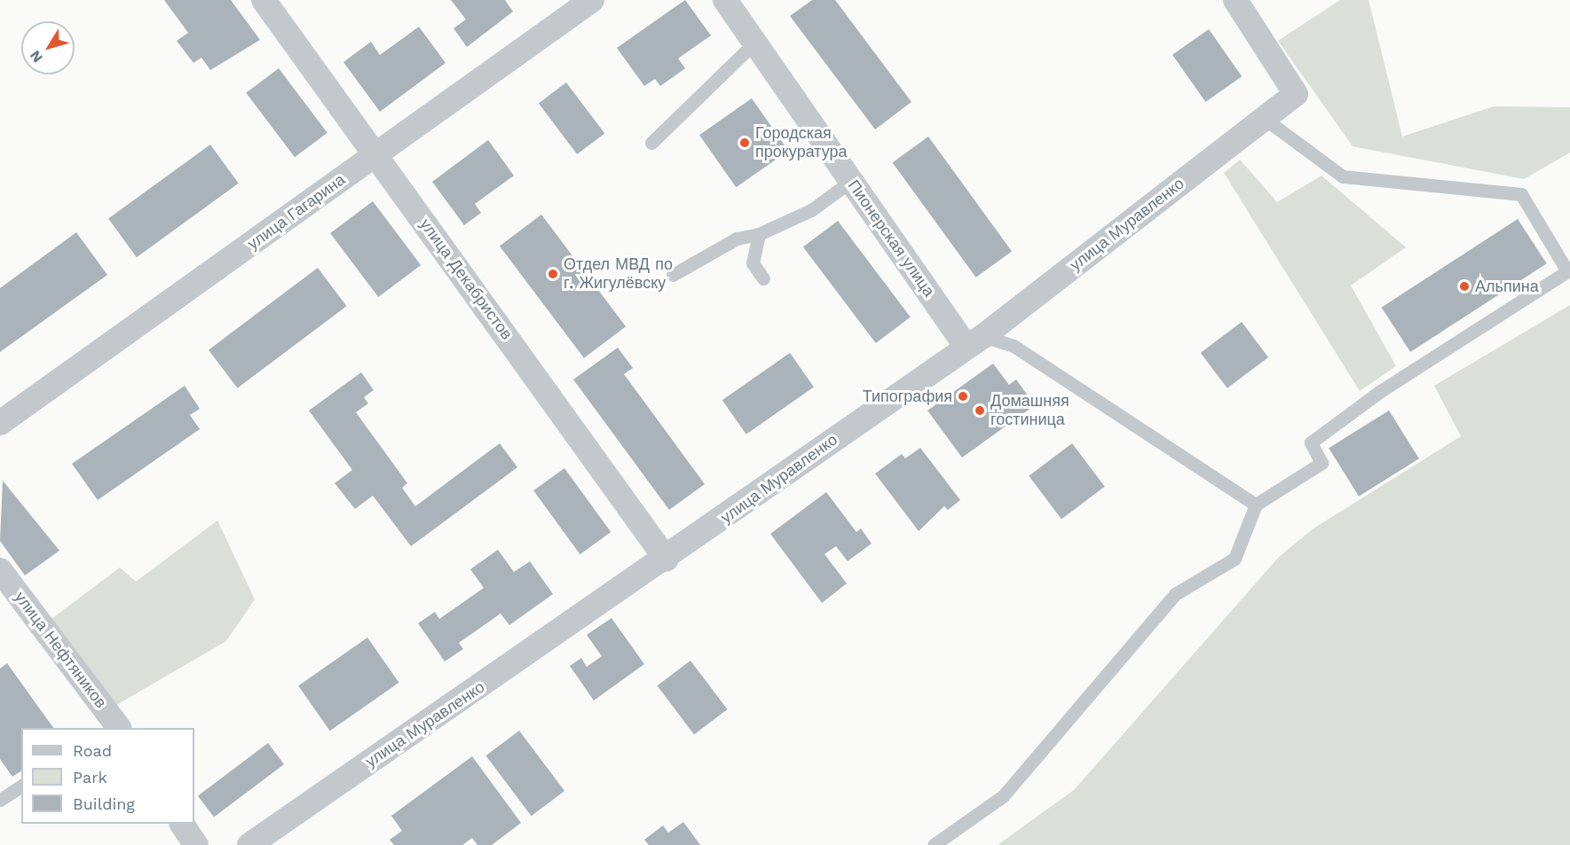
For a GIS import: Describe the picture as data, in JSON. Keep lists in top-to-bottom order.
{
  "streets": {
    "street": [
      "улица Гагарина",
      "улица Муравленко",
      "Пионерская улица",
      "улица Декабристов",
      "улица Нефтяников"
    ]
  },
  "crossings": [
    ["улица Гагарина", "улица Декабристов"],
    ["улица Муравленко", "Пионерская улица"],
    ["улица Муравленко", "улица Декабристов"]
  ],
  "places": [
    "Городская прокуратура",
    "Отдел МВД по г. Жигулёвску",
    "Альпина",
    "Типография",
    "Домашняя гостиница"
  ],
  "legend": ["Road", "Park", "Building"],
  "north": "bottom left"
}
